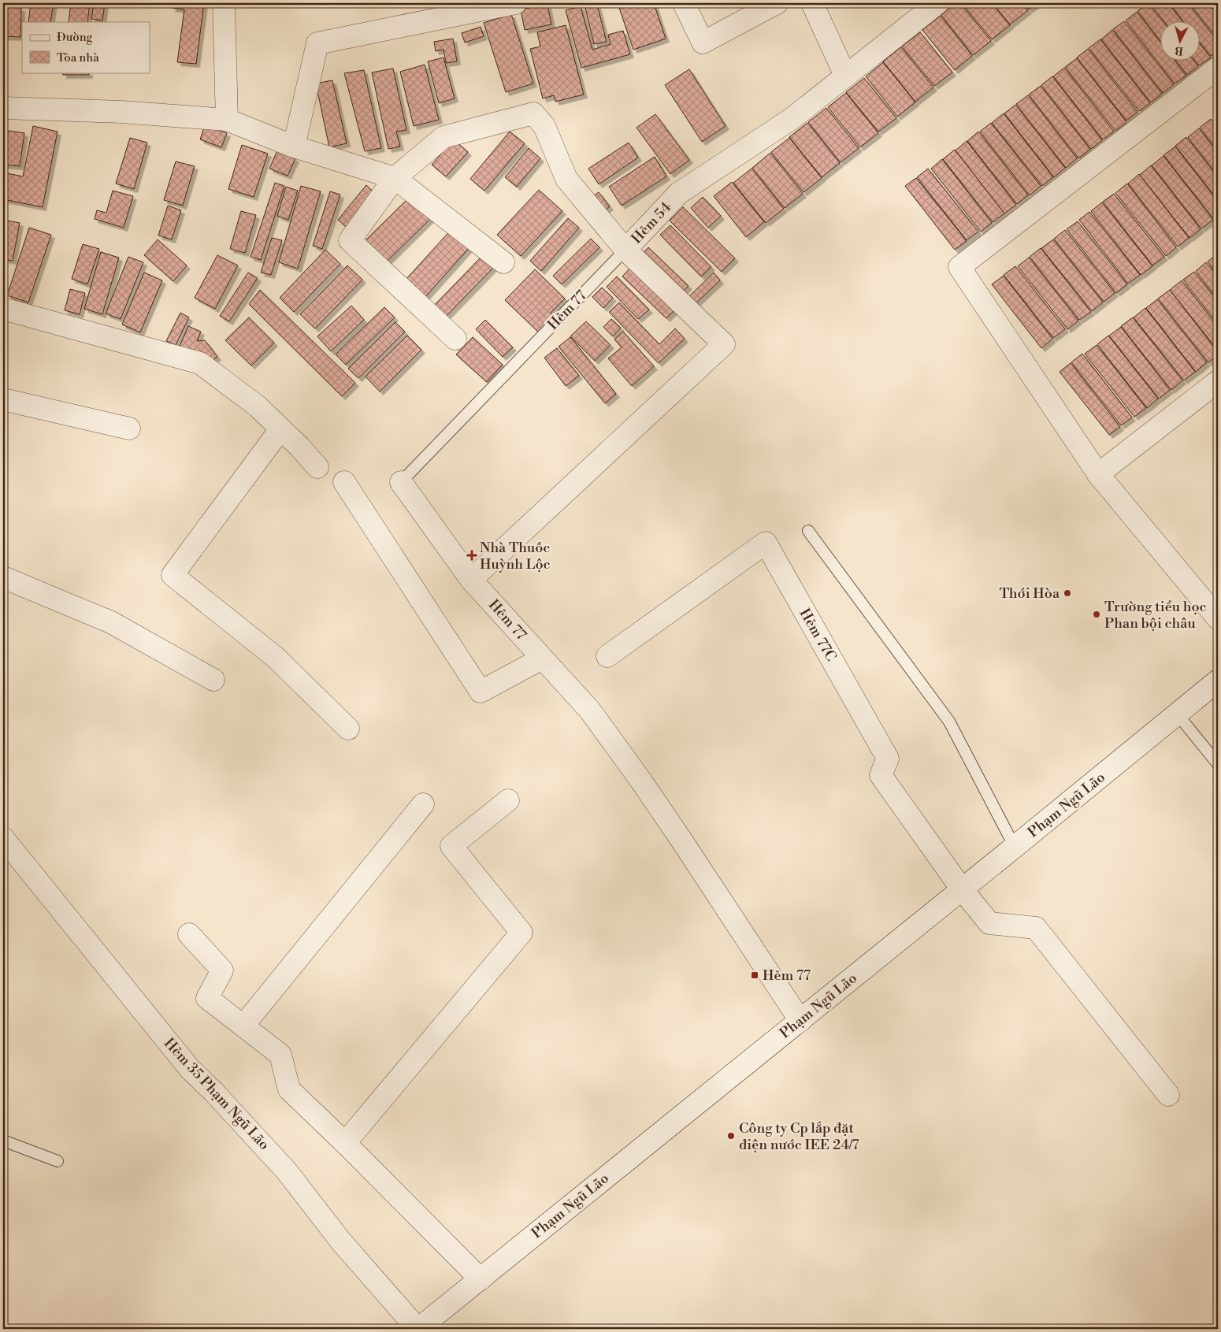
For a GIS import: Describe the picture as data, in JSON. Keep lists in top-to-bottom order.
{
  "streets": {
    "street": [
      "Hẻm 54",
      "Hẻm 77",
      "Hẻm 77C",
      "Phạm Ngũ Lão",
      "Hẻm 35 Phạm Ngũ Lão"
    ]
  },
  "crossings": [
    ["Hẻm 54", "Hẻm 77"],
    ["Hẻm 77", "Phạm Ngũ Lão"],
    ["Hẻm 77C", "Phạm Ngũ Lão"],
    ["Phạm Ngũ Lão", "Hẻm 35 Phạm Ngũ Lão"]
  ],
  "places": {
    "health": ["Nhà Thuốc Huỳnh Lộc"],
    "other": ["Thới Hòa", "Trường tiểu học Phan bội châu", "Công ty Cp lắp đặt điện nước IEE 24/7"],
    "transit": ["Hẻm 77"]
  },
  "legend": ["Đường", "Tòa nhà"],
  "north": "bottom"
}
